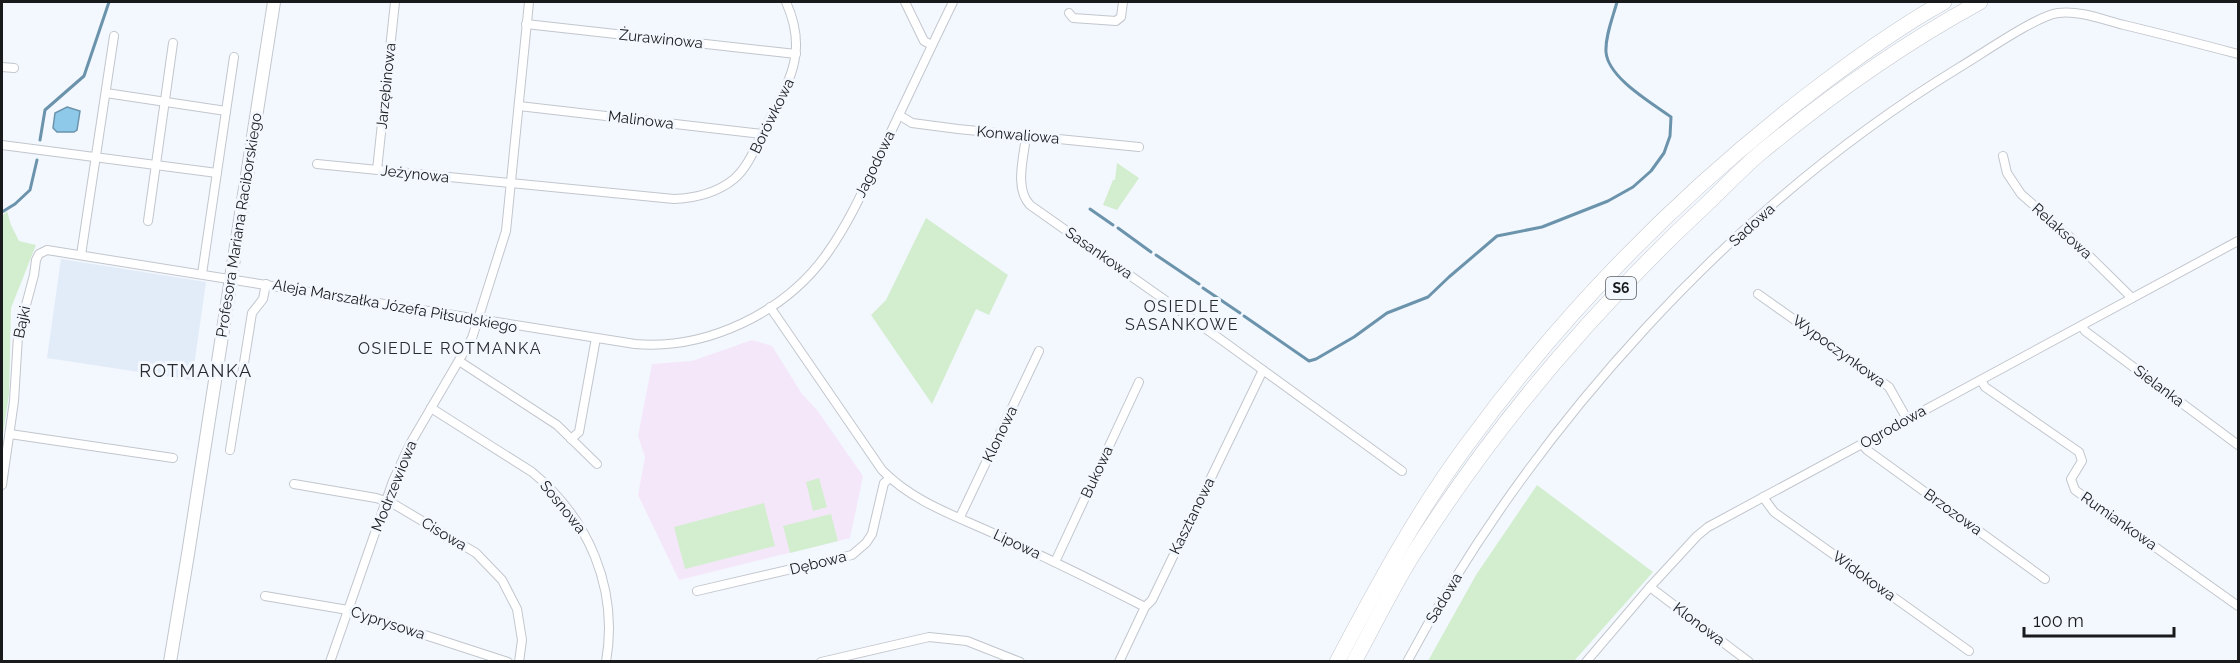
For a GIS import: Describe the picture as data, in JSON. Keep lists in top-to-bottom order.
{
  "streets": {
    "highway": ["S6"],
    "main road": ["Profesora Mariana Raciborskiego"],
    "street": [
      "Żurawinowa",
      "Jarzębinowa",
      "Borówkowa",
      "Malinowa",
      "Konwaliowa",
      "Jagodowa",
      "Jeżynowa",
      "Sadowa",
      "Relaksowa",
      "Sasankowa",
      "Aleja Marszałka Józefa Piłsudskiego",
      "Bajki",
      "Wypoczynkowa",
      "Sielanka",
      "Ogrodowa",
      "Klonowa",
      "Bukowa",
      "Modrzewiowa",
      "Sosnowa",
      "Brzozowa",
      "Kasztanowa",
      "Rumiankowa",
      "Cisowa",
      "Lipowa",
      "Dębowa",
      "Widokowa",
      "Cyprysowa"
    ]
  },
  "crossings": [
    ["Żurawinowa", "Borówkowa"],
    ["Jarzębinowa", "Jeżynowa"],
    ["Borówkowa", "Malinowa"],
    ["Borówkowa", "Jeżynowa"],
    ["Konwaliowa", "Jagodowa"],
    ["Konwaliowa", "Sasankowa"],
    ["Jagodowa", "Aleja Marszałka Józefa Piłsudskiego"],
    ["Profesora Mariana Raciborskiego", "Aleja Marszałka Józefa Piłsudskiego"],
    ["Profesora Mariana Raciborskiego", "Bajki"],
    ["Relaksowa", "Ogrodowa"],
    ["Sasankowa", "Kasztanowa"],
    ["Aleja Marszałka Józefa Piłsudskiego", "Bajki"],
    ["Aleja Marszałka Józefa Piłsudskiego", "Modrzewiowa"],
    ["Wypoczynkowa", "Ogrodowa"],
    ["Sielanka", "Ogrodowa"],
    ["Ogrodowa", "Klonowa"],
    ["Ogrodowa", "Brzozowa"],
    ["Ogrodowa", "Rumiankowa"],
    ["Ogrodowa", "Widokowa"],
    ["Klonowa", "Lipowa"],
    ["Bukowa", "Lipowa"],
    ["Modrzewiowa", "Sosnowa"],
    ["Modrzewiowa", "Cisowa"],
    ["Modrzewiowa", "Cyprysowa"],
    ["Kasztanowa", "Lipowa"],
    ["Lipowa", "Dębowa"]
  ],
  "districts": ["OSIEDLE SASANKOWE", "OSIEDLE ROTMANKA", "ROTMANKA"],
  "scale_bar": "100 m"
}
